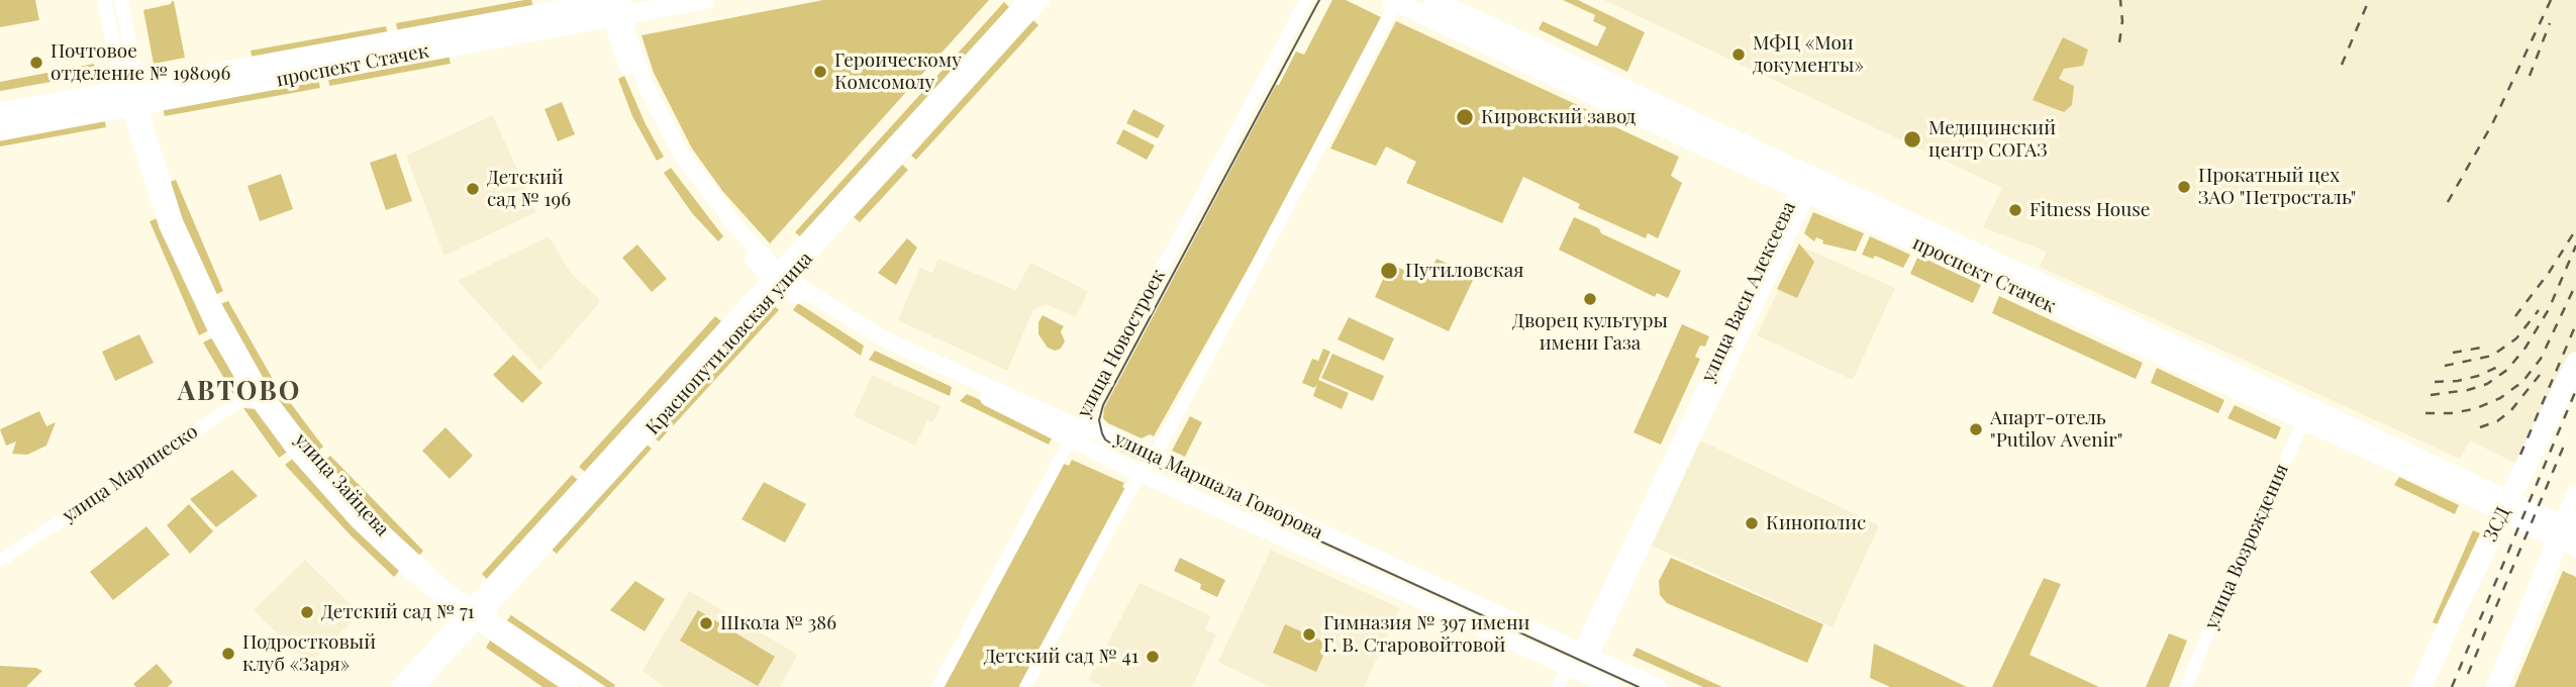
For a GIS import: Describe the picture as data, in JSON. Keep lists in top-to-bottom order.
{
  "streets": {
    "highway": ["ЗСД"],
    "main road": ["проспект Стачек", "Краснопутиловская улица", "улица Маршала Говорова"],
    "street": [
      "улица Васи Алексеева",
      "улица Новостроек",
      "улица Маринеско",
      "улица Зайцева",
      "улица Возрождения"
    ]
  },
  "crossings": [
    ["проспект Стачек", "улица Васи Алексеева"],
    ["проспект Стачек", "улица Зайцева"],
    ["проспект Стачек", "улица Маршала Говорова"],
    ["проспект Стачек", "улица Возрождения"],
    ["улица Васи Алексеева", "улица Маршала Говорова"],
    ["Краснопутиловская улица", "улица Зайцева"],
    ["Краснопутиловская улица", "улица Маршала Говорова"],
    ["улица Новостроек", "улица Маршала Говорова"],
    ["улица Маринеско", "улица Зайцева"]
  ],
  "districts": ["АВТОВО"],
  "places": [
    "МФЦ «Мои документы»",
    "Почтовое отделение № 198096",
    "Героическому Комсомолу",
    "Кировский завод",
    "Медицинский центр СОГАЗ",
    "Прокатный цех ЗАО \"Петросталь\"",
    "Детский сад № 196",
    "Fitness House",
    "Путиловская",
    "Дворец культуры имени Газа",
    "Апарт-отель \"Putilov Avenir\"",
    "Кинополис",
    "Детский сад № 71",
    "Школа № 386",
    "Гимназия № 397 имени Г. В. Старовойтовой",
    "Подростковый клуб «Заря»",
    "Детский сад № 41"
  ]
}
